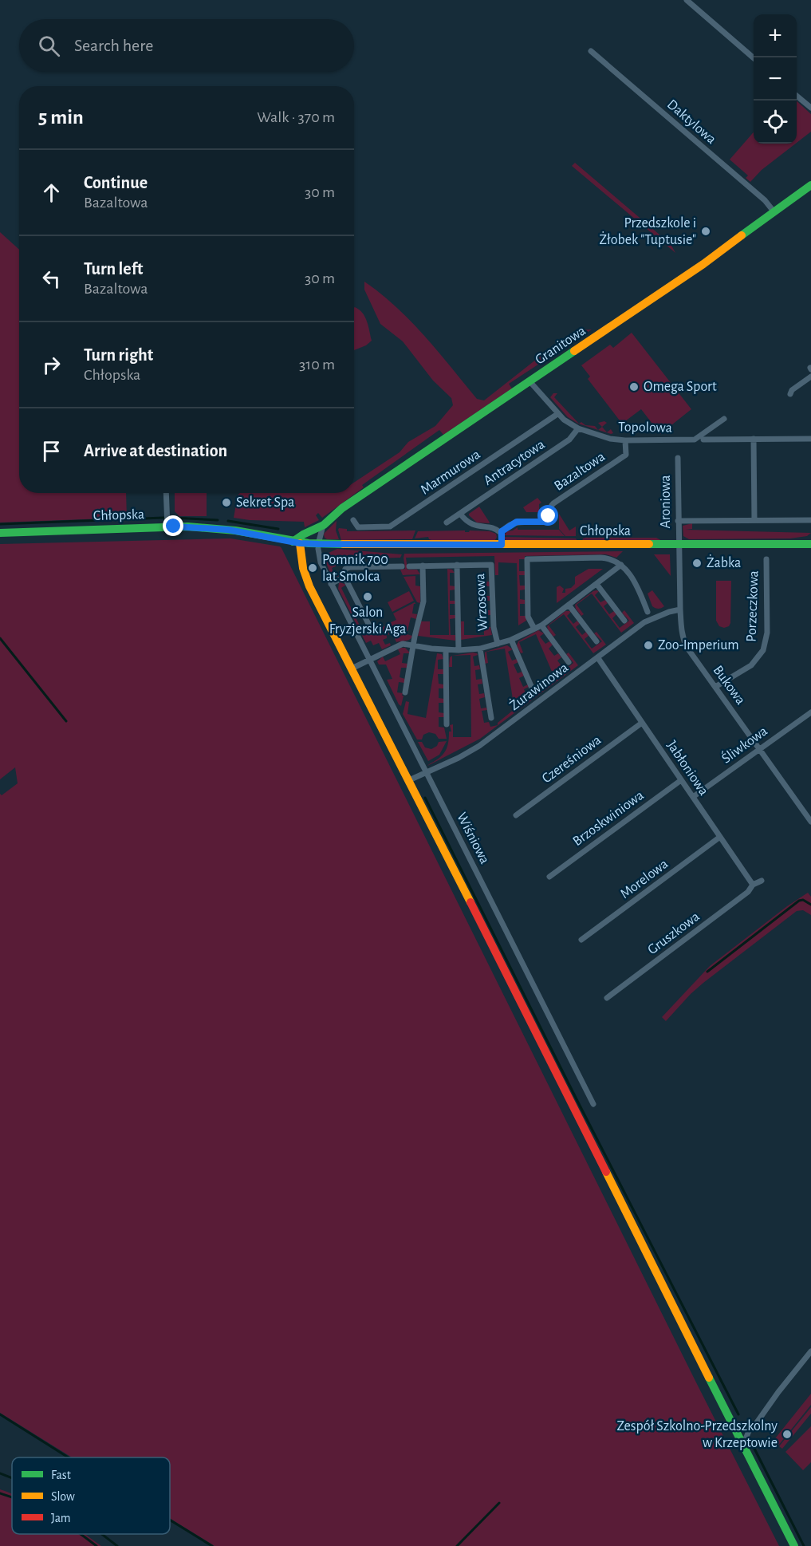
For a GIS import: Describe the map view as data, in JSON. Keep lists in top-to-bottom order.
{
  "streets": {
    "street": [
      "Daktylowa",
      "Granitowa",
      "Topolowa",
      "Antracytowa",
      "Bazaltowa",
      "Marmurowa",
      "Aroniowa",
      "Chłopska",
      "Wrzosowa",
      "Porzeczkowa",
      "Bukowa",
      "Żurawinowa",
      "Śliwkowa",
      "Czereśniowa",
      "Jabłoniowa",
      "Brzoskwiniowa",
      "Wiśniowa",
      "Morelowa",
      "Gruszkowa"
    ]
  },
  "crossings": [
    ["Daktylowa", "Granitowa"],
    ["Granitowa", "Topolowa"],
    ["Granitowa", "Chłopska"],
    ["Topolowa", "Antracytowa"],
    ["Topolowa", "Bazaltowa"],
    ["Topolowa", "Marmurowa"],
    ["Aroniowa", "Chłopska"],
    ["Aroniowa", "Bukowa"],
    ["Chłopska", "Bukowa"],
    ["Chłopska", "Wiśniowa"],
    ["Wrzosowa", "Wiśniowa"],
    ["Porzeczkowa", "Bukowa"],
    ["Bukowa", "Żurawinowa"],
    ["Bukowa", "Śliwkowa"],
    ["Żurawinowa", "Jabłoniowa"],
    ["Żurawinowa", "Wiśniowa"],
    ["Śliwkowa", "Jabłoniowa"],
    ["Czereśniowa", "Jabłoniowa"],
    ["Jabłoniowa", "Brzoskwiniowa"],
    ["Jabłoniowa", "Morelowa"],
    ["Jabłoniowa", "Gruszkowa"]
  ],
  "places": [
    "Przedszkole i Żłobek \"Tuptusie\"",
    "Omega Sport",
    "Sekret Spa",
    "Żabka",
    "Pomnik 700 lat Smolca",
    "Salon Fryzjerski Aga",
    "Zoo-Imperium",
    "Zespół Szkolno-Przedszkolny w Krzeptowie"
  ],
  "legend": ["Fast", "Slow", "Jam"],
  "page": {
    "map_buttons": ["+", "−"],
    "search": "Search here",
    "heading": ["5 min", "Walk · 370 m"],
    "list": [
      ["Continue", "Bazaltowa", "30 m"],
      ["Turn left", "Bazaltowa", "30 m"],
      ["Turn right", "Chłopska", "310 m"],
      "Arrive at destination"
    ]
  }
}
